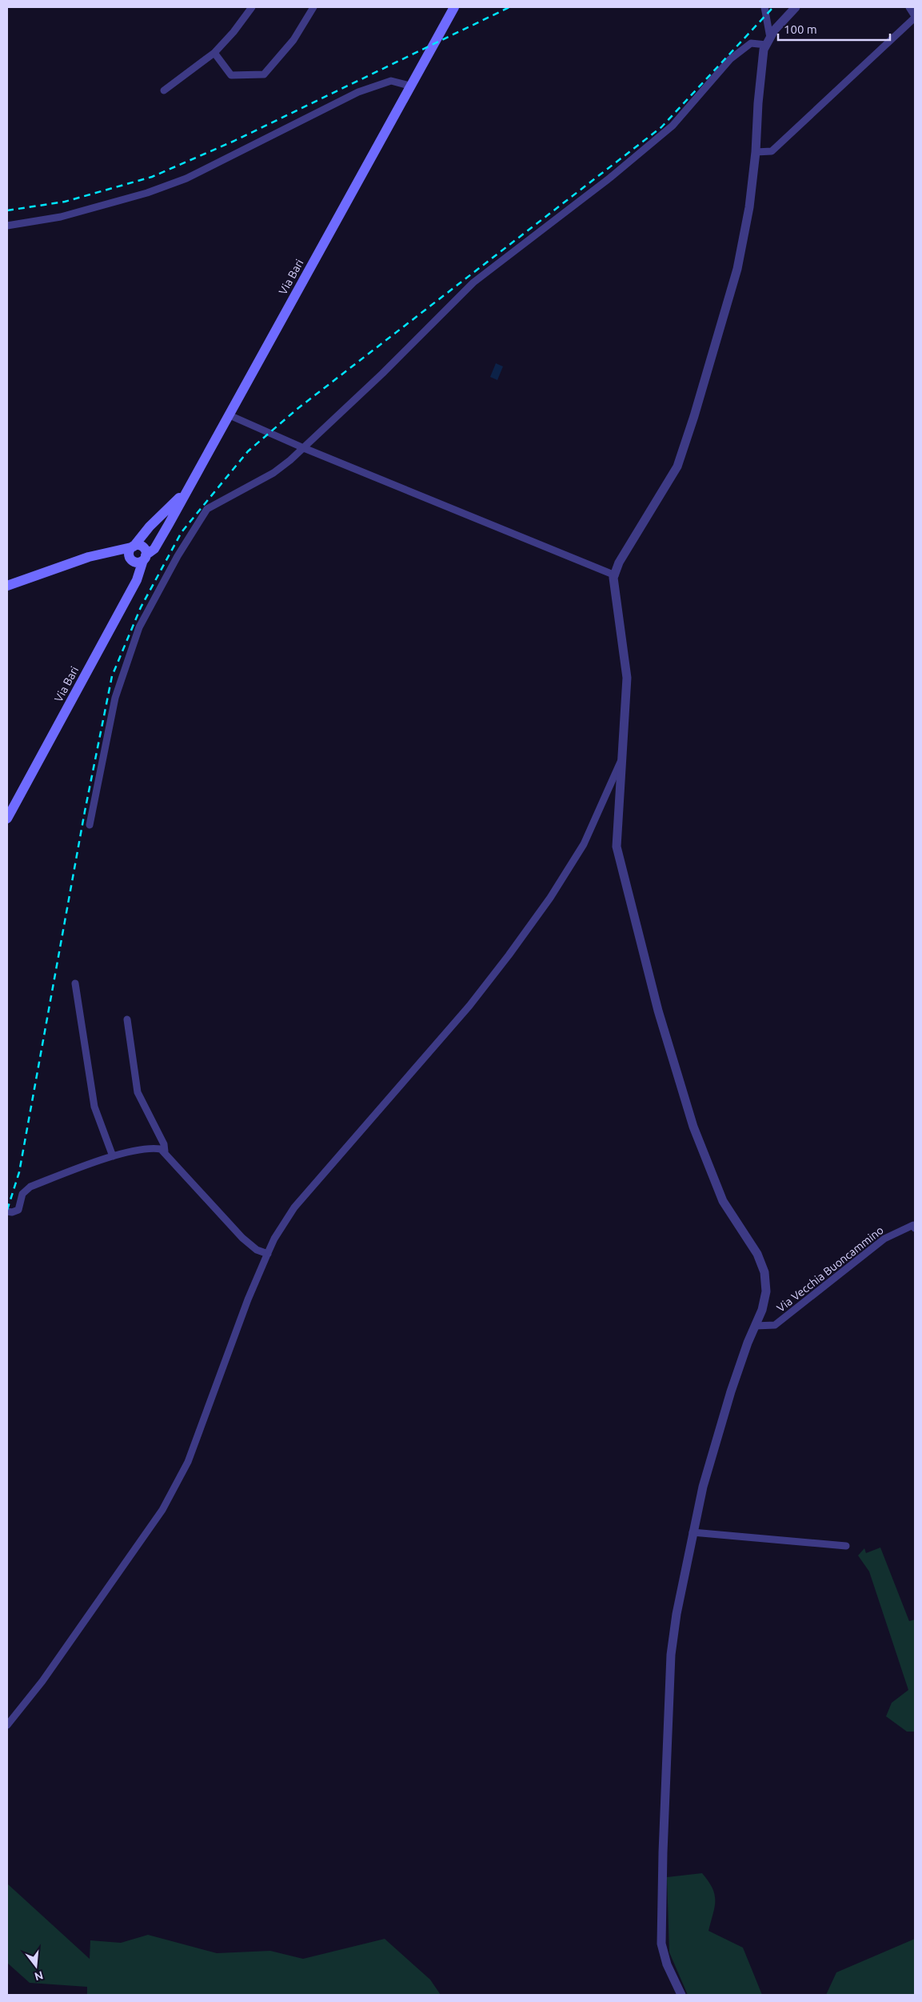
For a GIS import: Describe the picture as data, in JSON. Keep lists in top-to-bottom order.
{
  "streets": {
    "main road": ["Via Bari"],
    "street": ["Via Vecchia Buoncammino"]
  },
  "scale_bar": "100 m",
  "north": "bottom"
}
